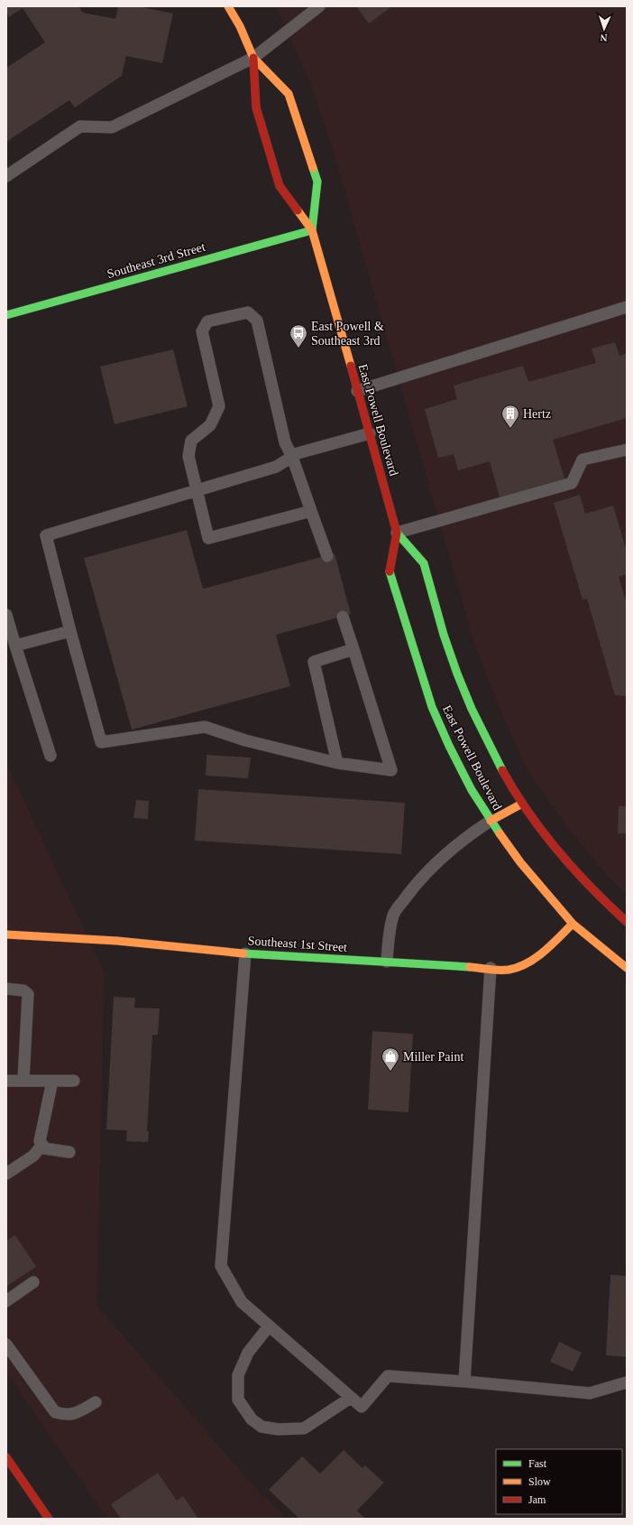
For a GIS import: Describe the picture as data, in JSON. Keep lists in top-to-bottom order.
{
  "streets": {
    "main road": ["Southeast 3rd Street", "East Powell Boulevard", "Southeast 1st Street"]
  },
  "crossings": [
    ["Southeast 3rd Street", "East Powell Boulevard"],
    ["East Powell Boulevard", "Southeast 1st Street"]
  ],
  "places": {
    "bus stop": ["East Powell & Southeast 3rd"],
    "building": ["Hertz"],
    "shop": ["Miller Paint"]
  },
  "legend": ["Fast", "Slow", "Jam"],
  "north": "bottom"
}
